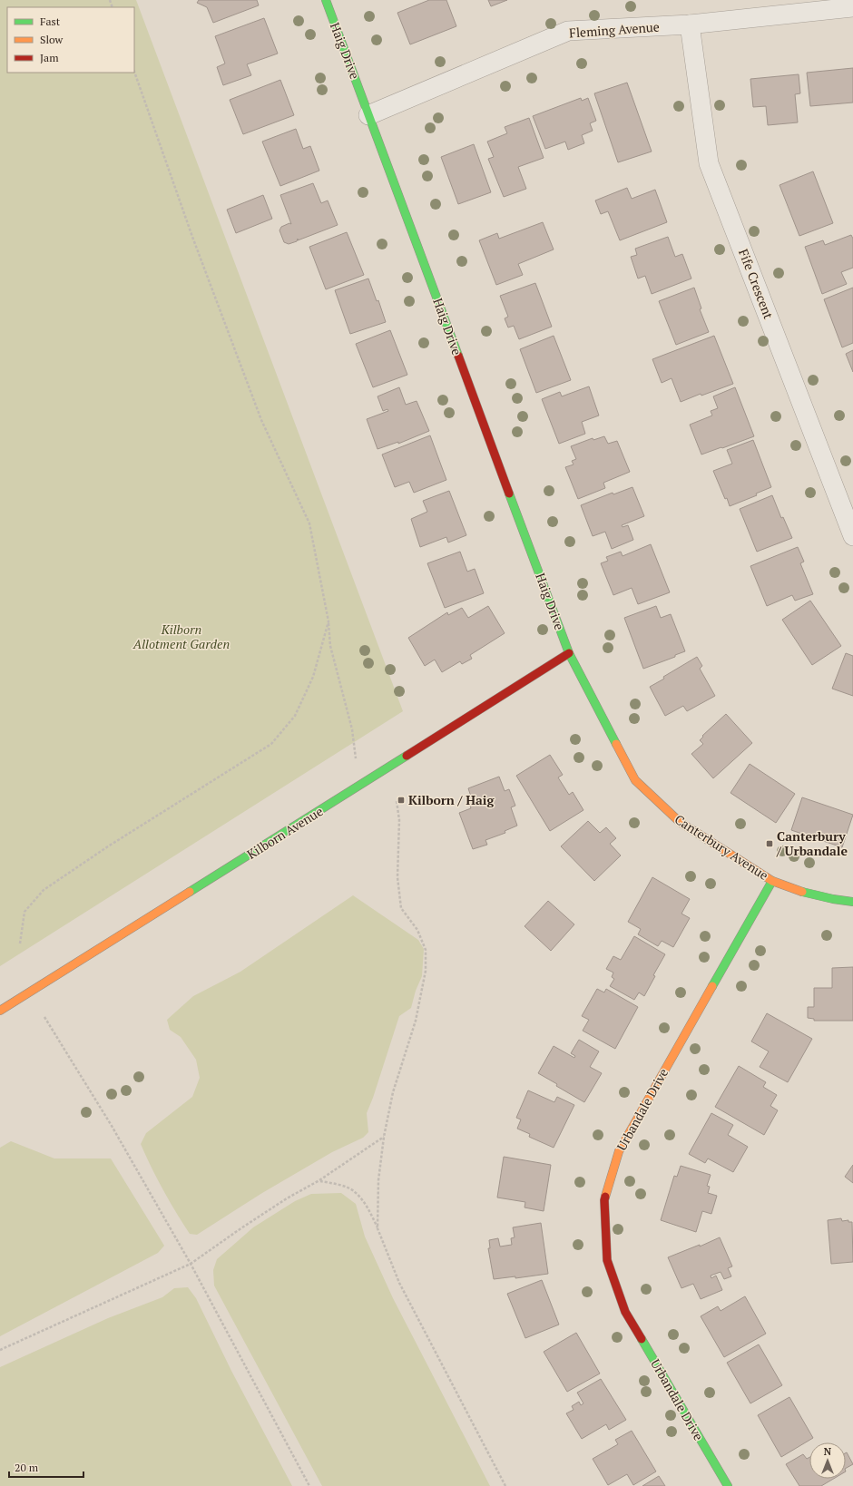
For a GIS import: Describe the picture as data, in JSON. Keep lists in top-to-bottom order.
{
  "streets": {
    "street": [
      "Fleming Avenue",
      "Haig Drive",
      "Fife Crescent",
      "Kilborn Avenue",
      "Canterbury Avenue",
      "Urbandale Drive"
    ]
  },
  "crossings": [
    ["Fleming Avenue", "Haig Drive"],
    ["Fleming Avenue", "Fife Crescent"],
    ["Haig Drive", "Kilborn Avenue"],
    ["Haig Drive", "Canterbury Avenue"],
    ["Kilborn Avenue", "Canterbury Avenue"],
    ["Canterbury Avenue", "Urbandale Drive"]
  ],
  "parks": ["Kilborn Allotment Garden"],
  "places": {
    "transit": ["Kilborn / Haig", "Canterbury / Urbandale"]
  },
  "legend": ["Fast", "Slow", "Jam"],
  "scale_bar": "20 m",
  "north": "top"
}
